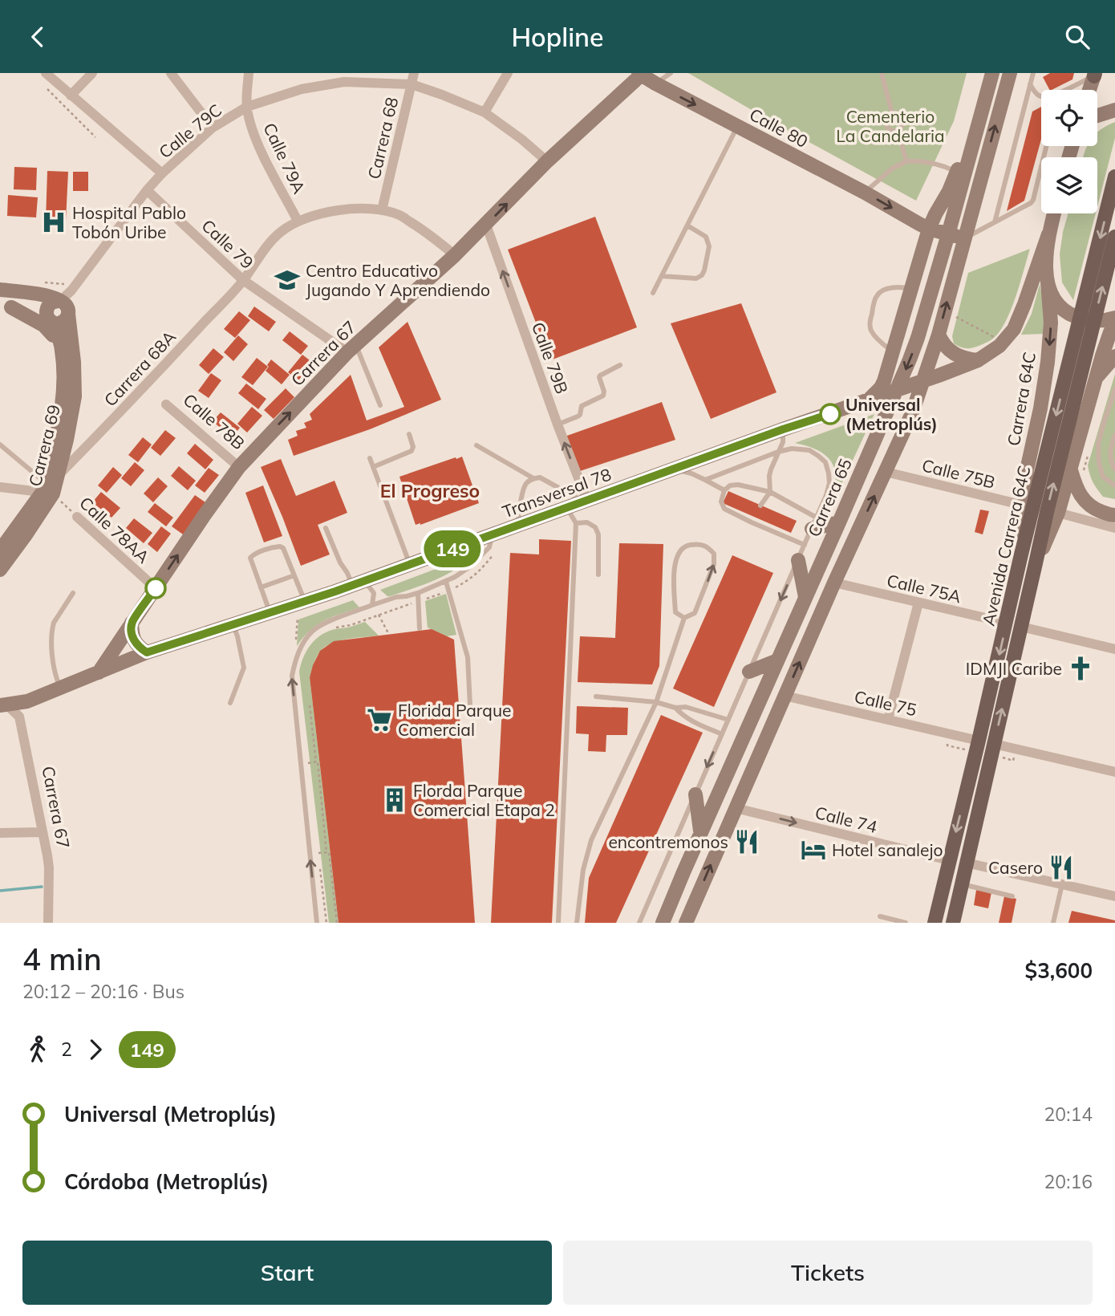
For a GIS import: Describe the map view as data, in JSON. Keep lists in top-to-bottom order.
{
  "streets": {
    "main road": [
      "Calle 80",
      "Carrera 67",
      "Carrera 64C",
      "Carrera 69",
      "Transversal 78",
      "Carrera 65",
      "Avenida Carrera 64C"
    ],
    "street": [
      "Calle 79C",
      "Carrera 68",
      "Calle 79A",
      "Calle 79",
      "Calle 79B",
      "Carrera 68A",
      "Calle 78B",
      "Calle 75B",
      "Calle 78AA",
      "Calle 75A",
      "Calle 75",
      "Calle 74"
    ]
  },
  "crossings": [
    ["Calle 80", "Carrera 67"],
    ["Calle 80", "Carrera 65"],
    ["Calle 79C", "Carrera 68"],
    ["Calle 79C", "Calle 79A"],
    ["Calle 79C", "Carrera 67"],
    ["Calle 79C", "Carrera 69"],
    ["Calle 79", "Carrera 67"],
    ["Calle 79", "Carrera 68A"],
    ["Calle 79", "Carrera 69"],
    ["Carrera 67", "Calle 79B"],
    ["Carrera 67", "Calle 78B"],
    ["Carrera 67", "Transversal 78"],
    ["Carrera 67", "Calle 78AA"],
    ["Calle 79B", "Transversal 78"],
    ["Carrera 68A", "Carrera 69"],
    ["Carrera 68A", "Calle 78AA"],
    ["Carrera 64C", "Calle 75B"],
    ["Carrera 64C", "Transversal 78"],
    ["Carrera 64C", "Avenida Carrera 64C"],
    ["Carrera 69", "Calle 78AA"],
    ["Transversal 78", "Carrera 65"],
    ["Avenida Carrera 64C", "Calle 75A"],
    ["Avenida Carrera 64C", "Calle 75"],
    ["Avenida Carrera 64C", "Calle 74"]
  ],
  "one_way": [
    "Calle 80",
    "Carrera 67",
    "Calle 79B",
    "Calle 74"
  ],
  "districts": ["El Progreso"],
  "parks": ["Cementerio La Candelaria"],
  "places": {
    "hospital": ["Hospital Pablo Tobón Uribe"],
    "school or university": ["Centro Educativo Jugando Y Aprendiendo"],
    "other": ["Universal (Metroplús)"],
    "church": ["IDMJI Caribe"],
    "supermarket": ["Florida Parque Comercial"],
    "building": ["Florda Parque Comercial Etapa 2"],
    "restaurant": ["encontremonos", "Casero"],
    "hotel": ["Hotel sanalejo"]
  },
  "lines": ["bus line 149"],
  "page": {
    "header": "Hopline",
    "on_map": "149",
    "heading": ["4 min", "20:12 – 20:16 · Bus", "$3,600"],
    "legs": ["2", "149"],
    "list": [
      {
        "name": "Universal (Metroplús)",
        "value": "20:14"
      },
      {
        "name": "Córdoba (Metroplús)",
        "value": "20:16"
      }
    ],
    "buttons": ["Start", "Tickets"]
  }
}
